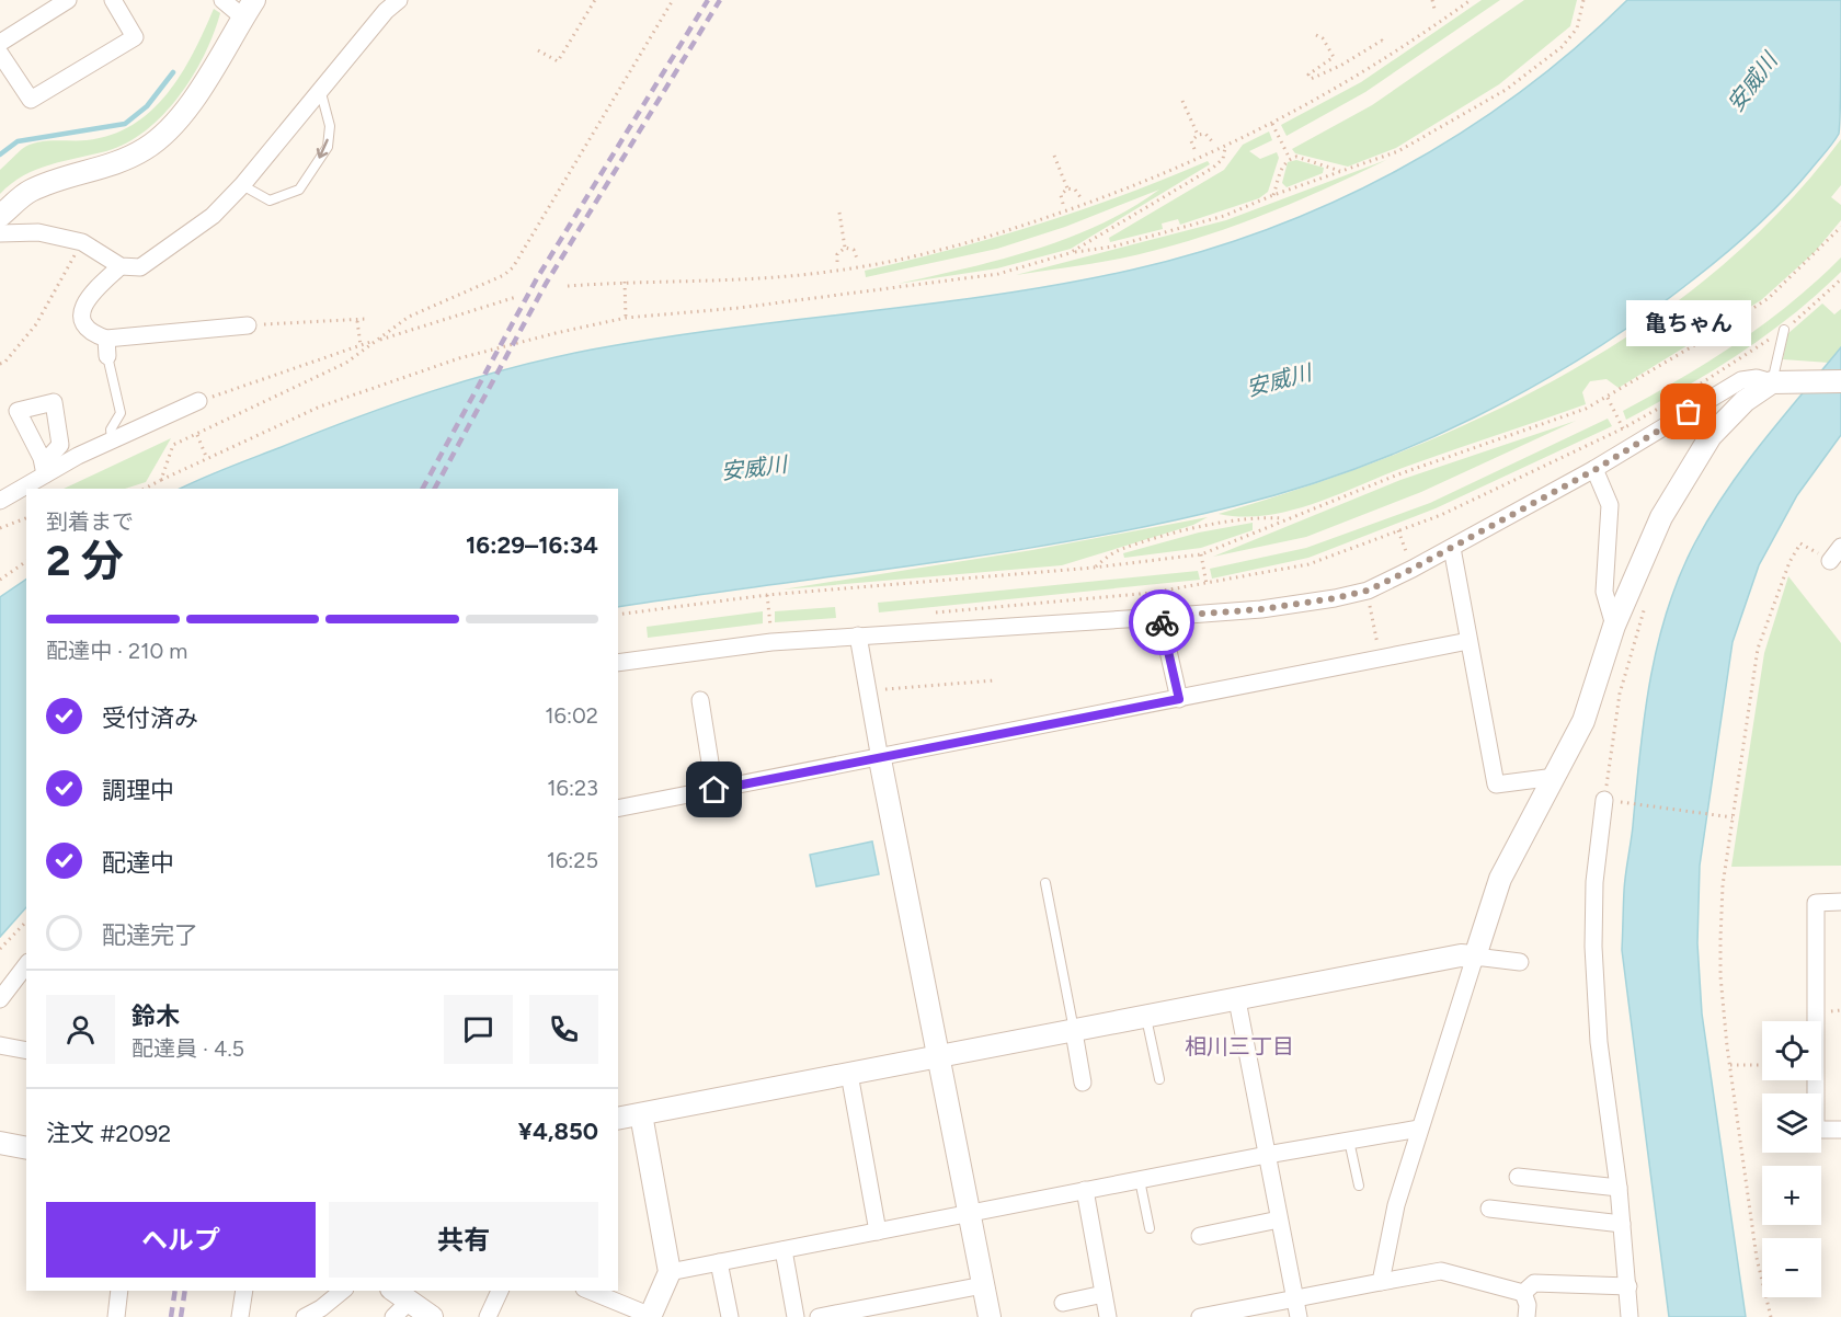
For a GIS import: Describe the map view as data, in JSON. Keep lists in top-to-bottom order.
{
  "districts": ["相川三丁目"],
  "water": ["安威川"],
  "places": ["亀ちゃん"],
  "page": {
    "bubble": "亀ちゃん",
    "heading": ["2 分", "到着まで", "16:29–16:34"],
    "panel": [
      "鈴木",
      "配達員 · 4.5",
      "注文 #2092",
      "¥4,850"
    ],
    "bar": "配達中 · 210 m",
    "list": [
      ["受付済み", "16:02"],
      ["調理中", "16:23"],
      ["配達中", "16:25"],
      "配達完了"
    ],
    "map_buttons": ["+", "−"],
    "buttons": ["ヘルプ", "共有"]
  }
}
